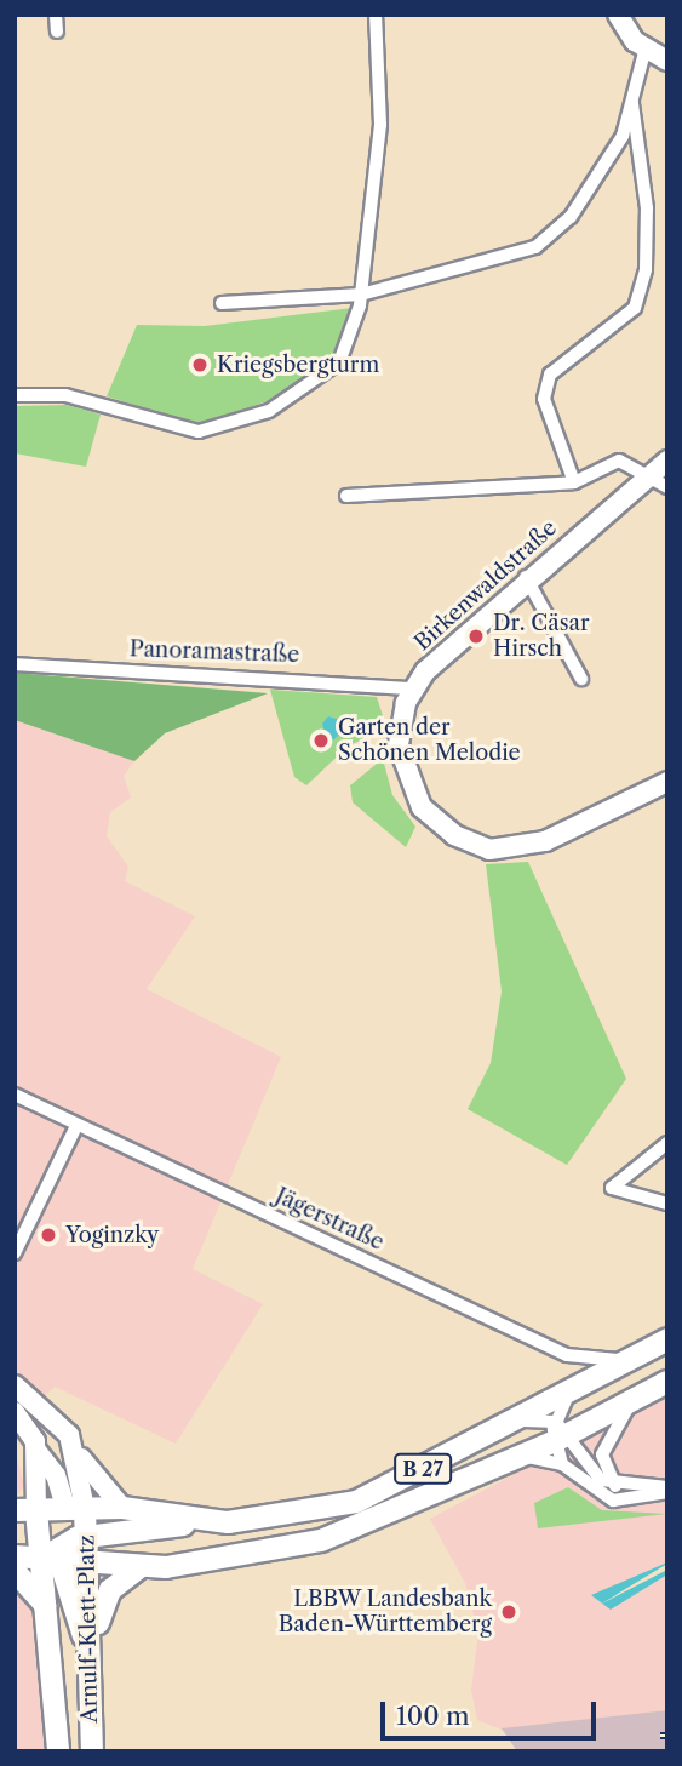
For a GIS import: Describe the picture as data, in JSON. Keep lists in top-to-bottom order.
{
  "streets": {
    "main road": ["B 27", "Arnulf-Klett-Platz"],
    "street": ["Birkenwaldstraße", "Panoramastraße", "Jägerstraße"]
  },
  "crossings": [
    ["Birkenwaldstraße", "Panoramastraße"],
    ["Jägerstraße", "B 27"],
    ["B 27", "Arnulf-Klett-Platz"]
  ],
  "places": [
    "Kriegsbergturm",
    "Dr. Cäsar Hirsch",
    "Garten der Schönen Melodie",
    "Yoginzky",
    "LBBW Landesbank Baden-Württemberg"
  ],
  "scale_bar": "100 m"
}
